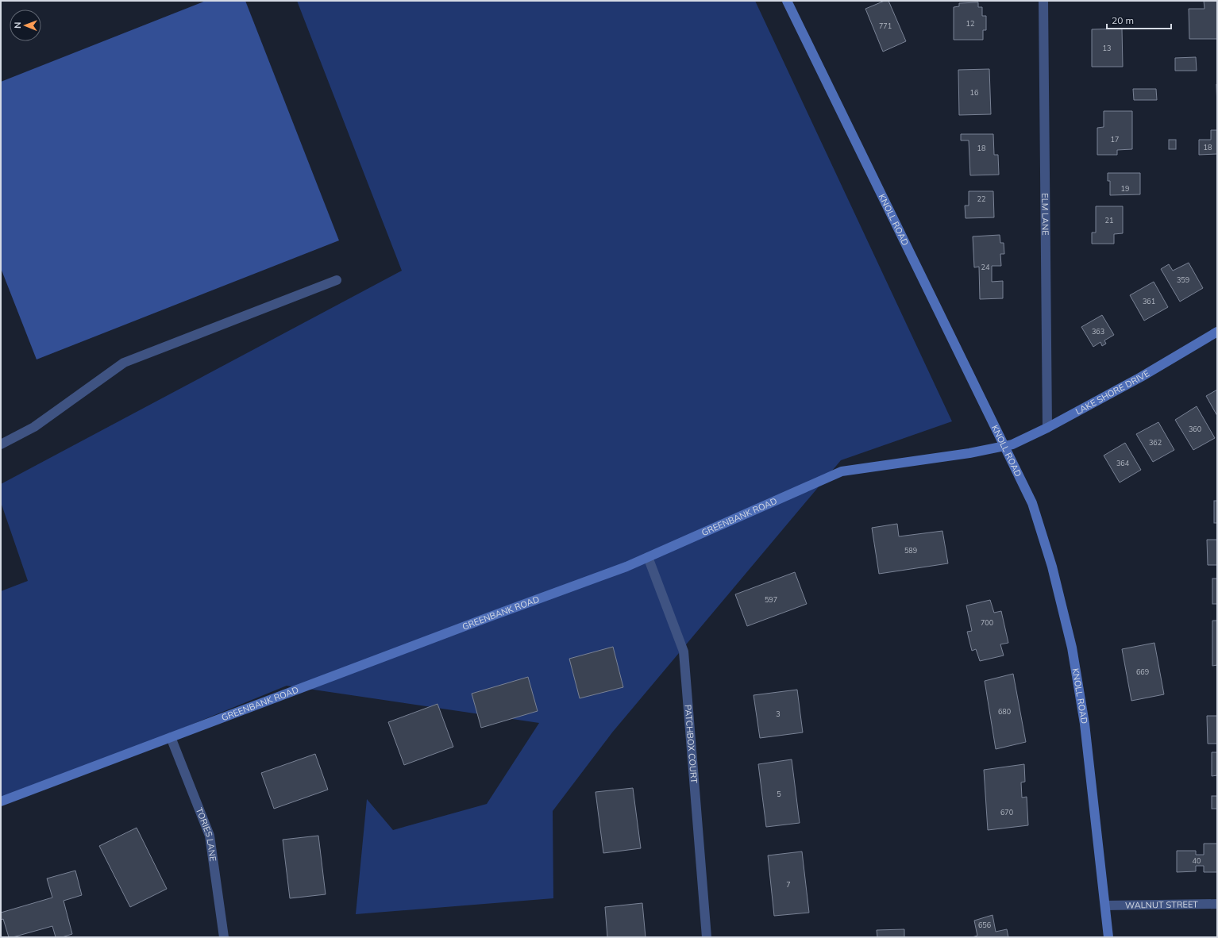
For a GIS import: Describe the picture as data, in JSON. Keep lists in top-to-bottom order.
{
  "streets": {
    "street": [
      "ELM LANE",
      "KNOLL ROAD",
      "LAKE SHORE DRIVE",
      "GREENBANK ROAD",
      "PATCHBOX COURT",
      "TORIES LANE",
      "WALNUT STREET"
    ]
  },
  "crossings": [
    ["ELM LANE", "LAKE SHORE DRIVE"],
    ["KNOLL ROAD", "LAKE SHORE DRIVE"],
    ["KNOLL ROAD", "GREENBANK ROAD"],
    ["KNOLL ROAD", "WALNUT STREET"],
    ["LAKE SHORE DRIVE", "GREENBANK ROAD"],
    ["GREENBANK ROAD", "PATCHBOX COURT"],
    ["GREENBANK ROAD", "TORIES LANE"]
  ],
  "house_numbers": [
    "12",
    "771",
    "13",
    "16",
    "17",
    "18",
    "18",
    "19",
    "22",
    "21",
    "24",
    "359",
    "361",
    "363",
    "360",
    "362",
    "364",
    "589",
    "597",
    "700",
    "669",
    "680",
    "3",
    "5",
    "670",
    "40",
    "7",
    "656"
  ],
  "scale_bar": "20 m",
  "north": "left"
}
